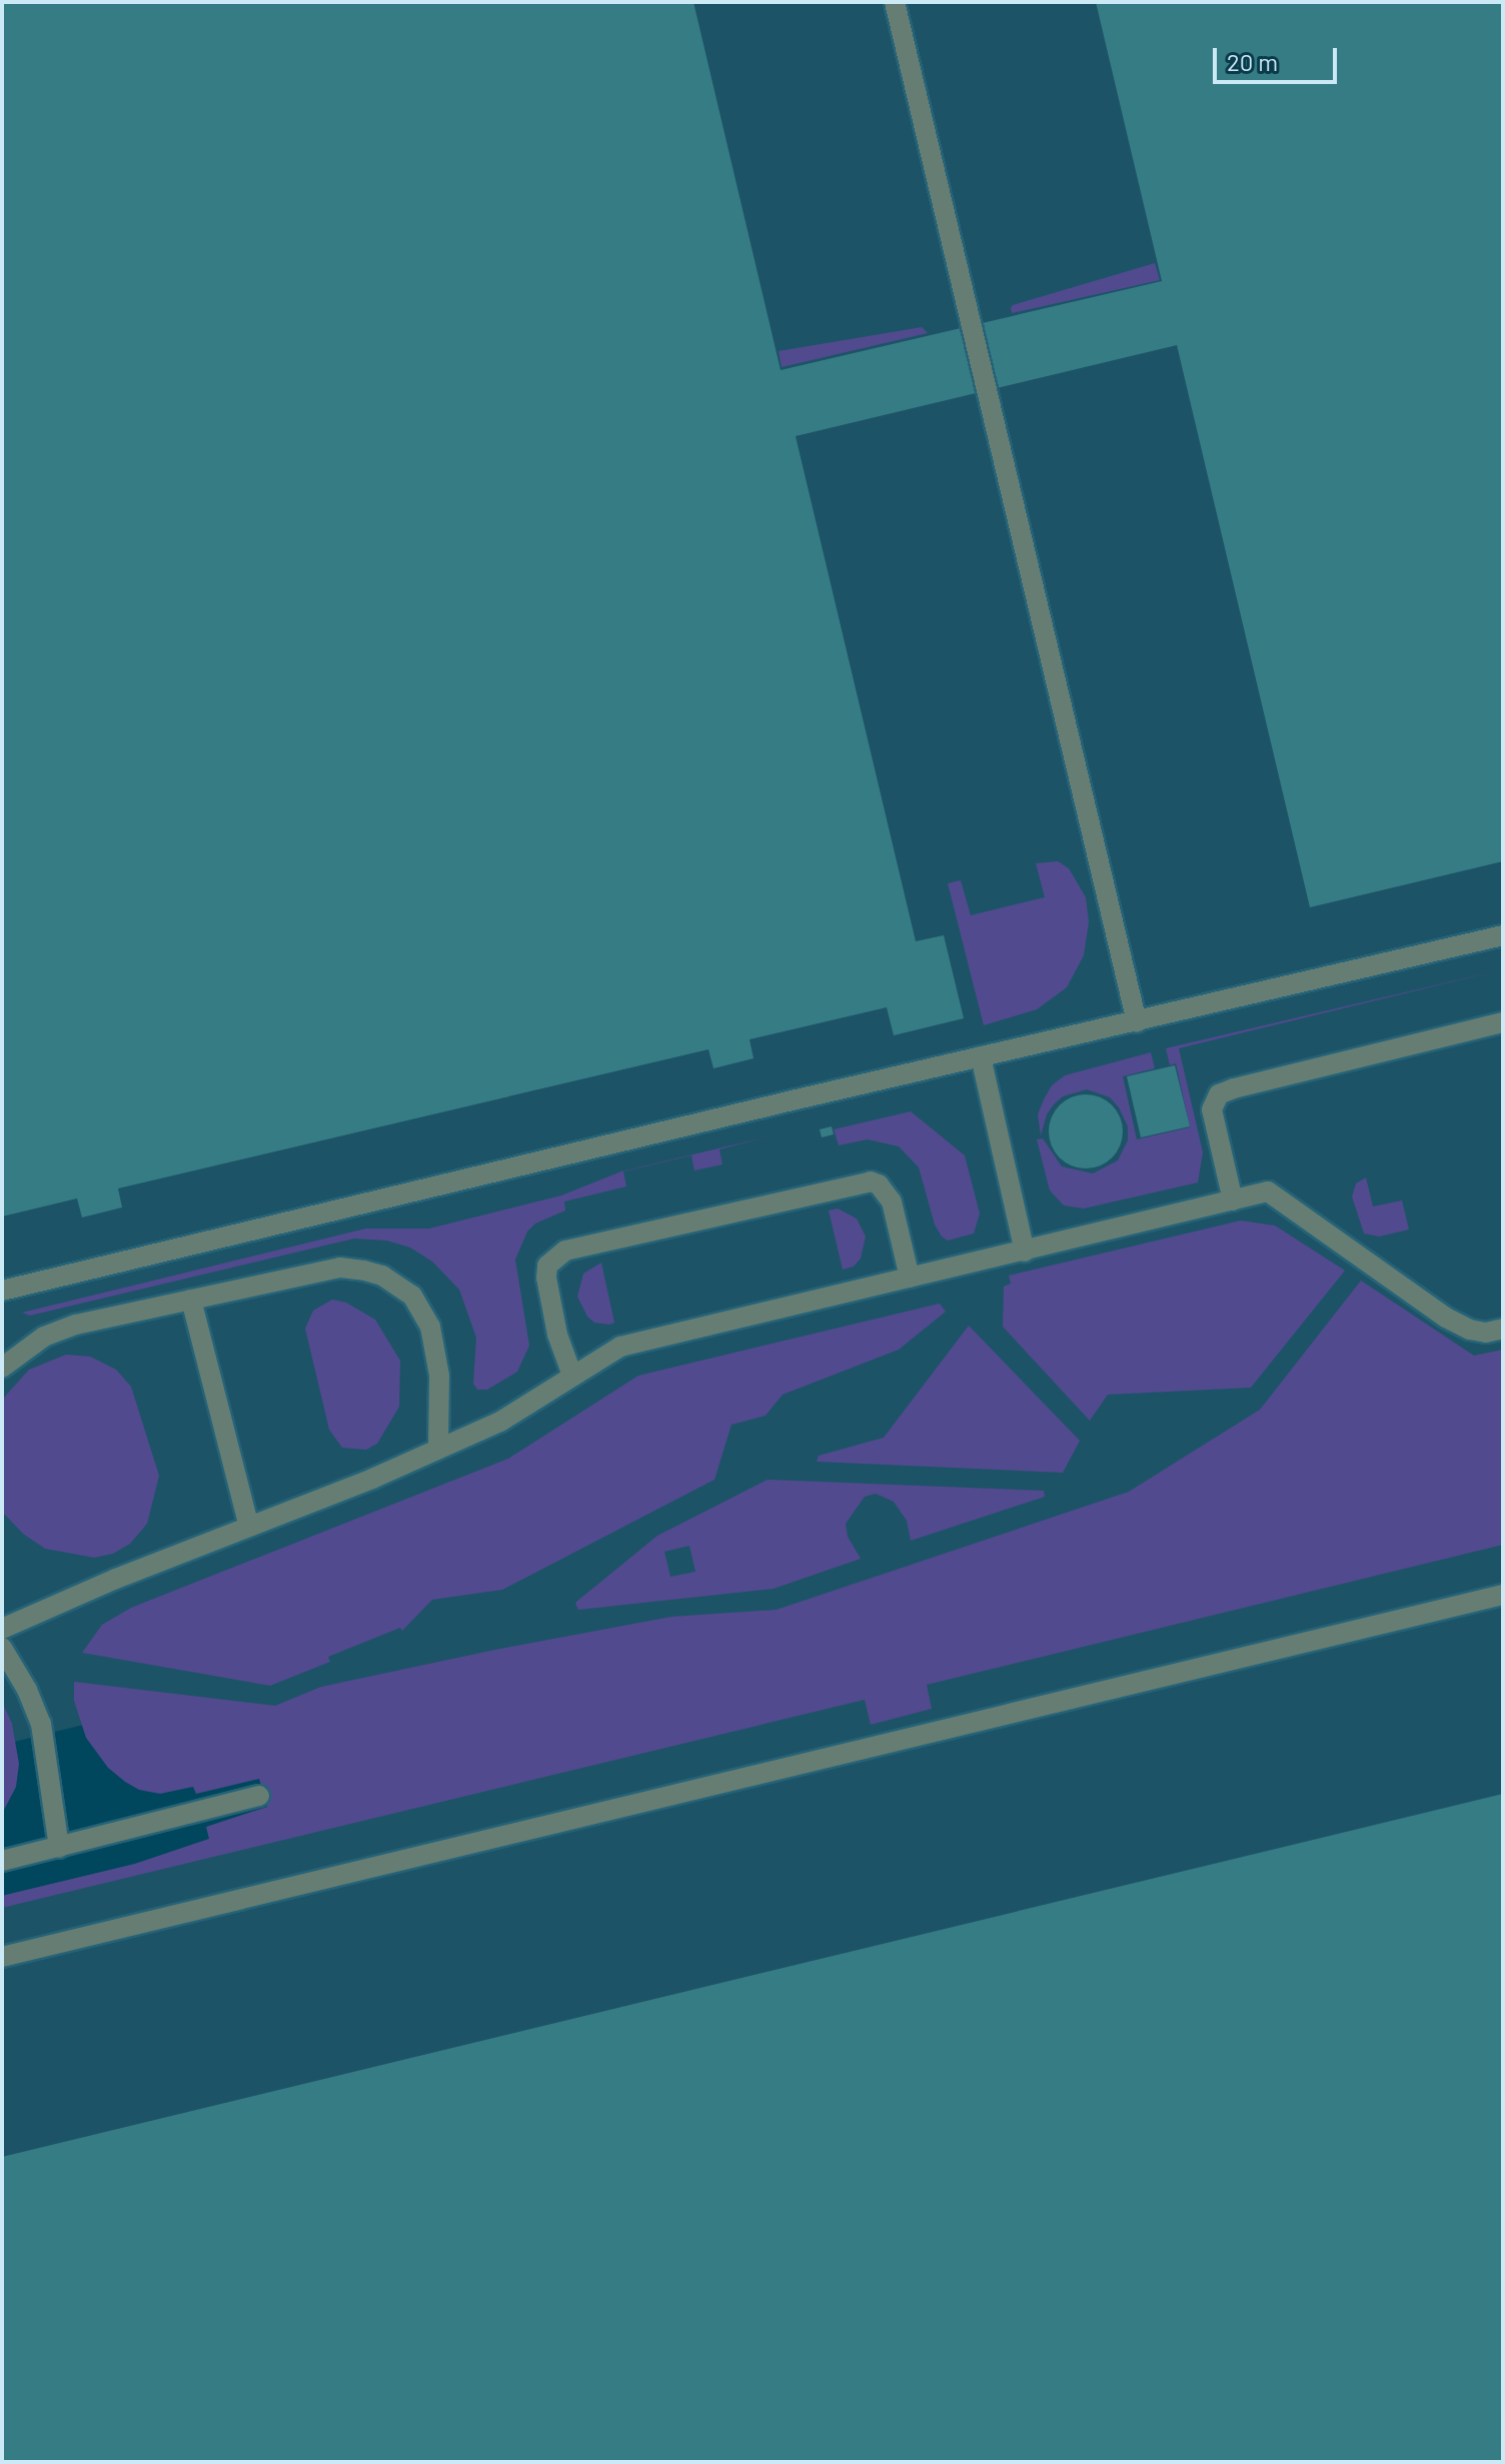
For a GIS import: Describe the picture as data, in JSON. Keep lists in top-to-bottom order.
{
  "scale_bar": "20 m"
}
